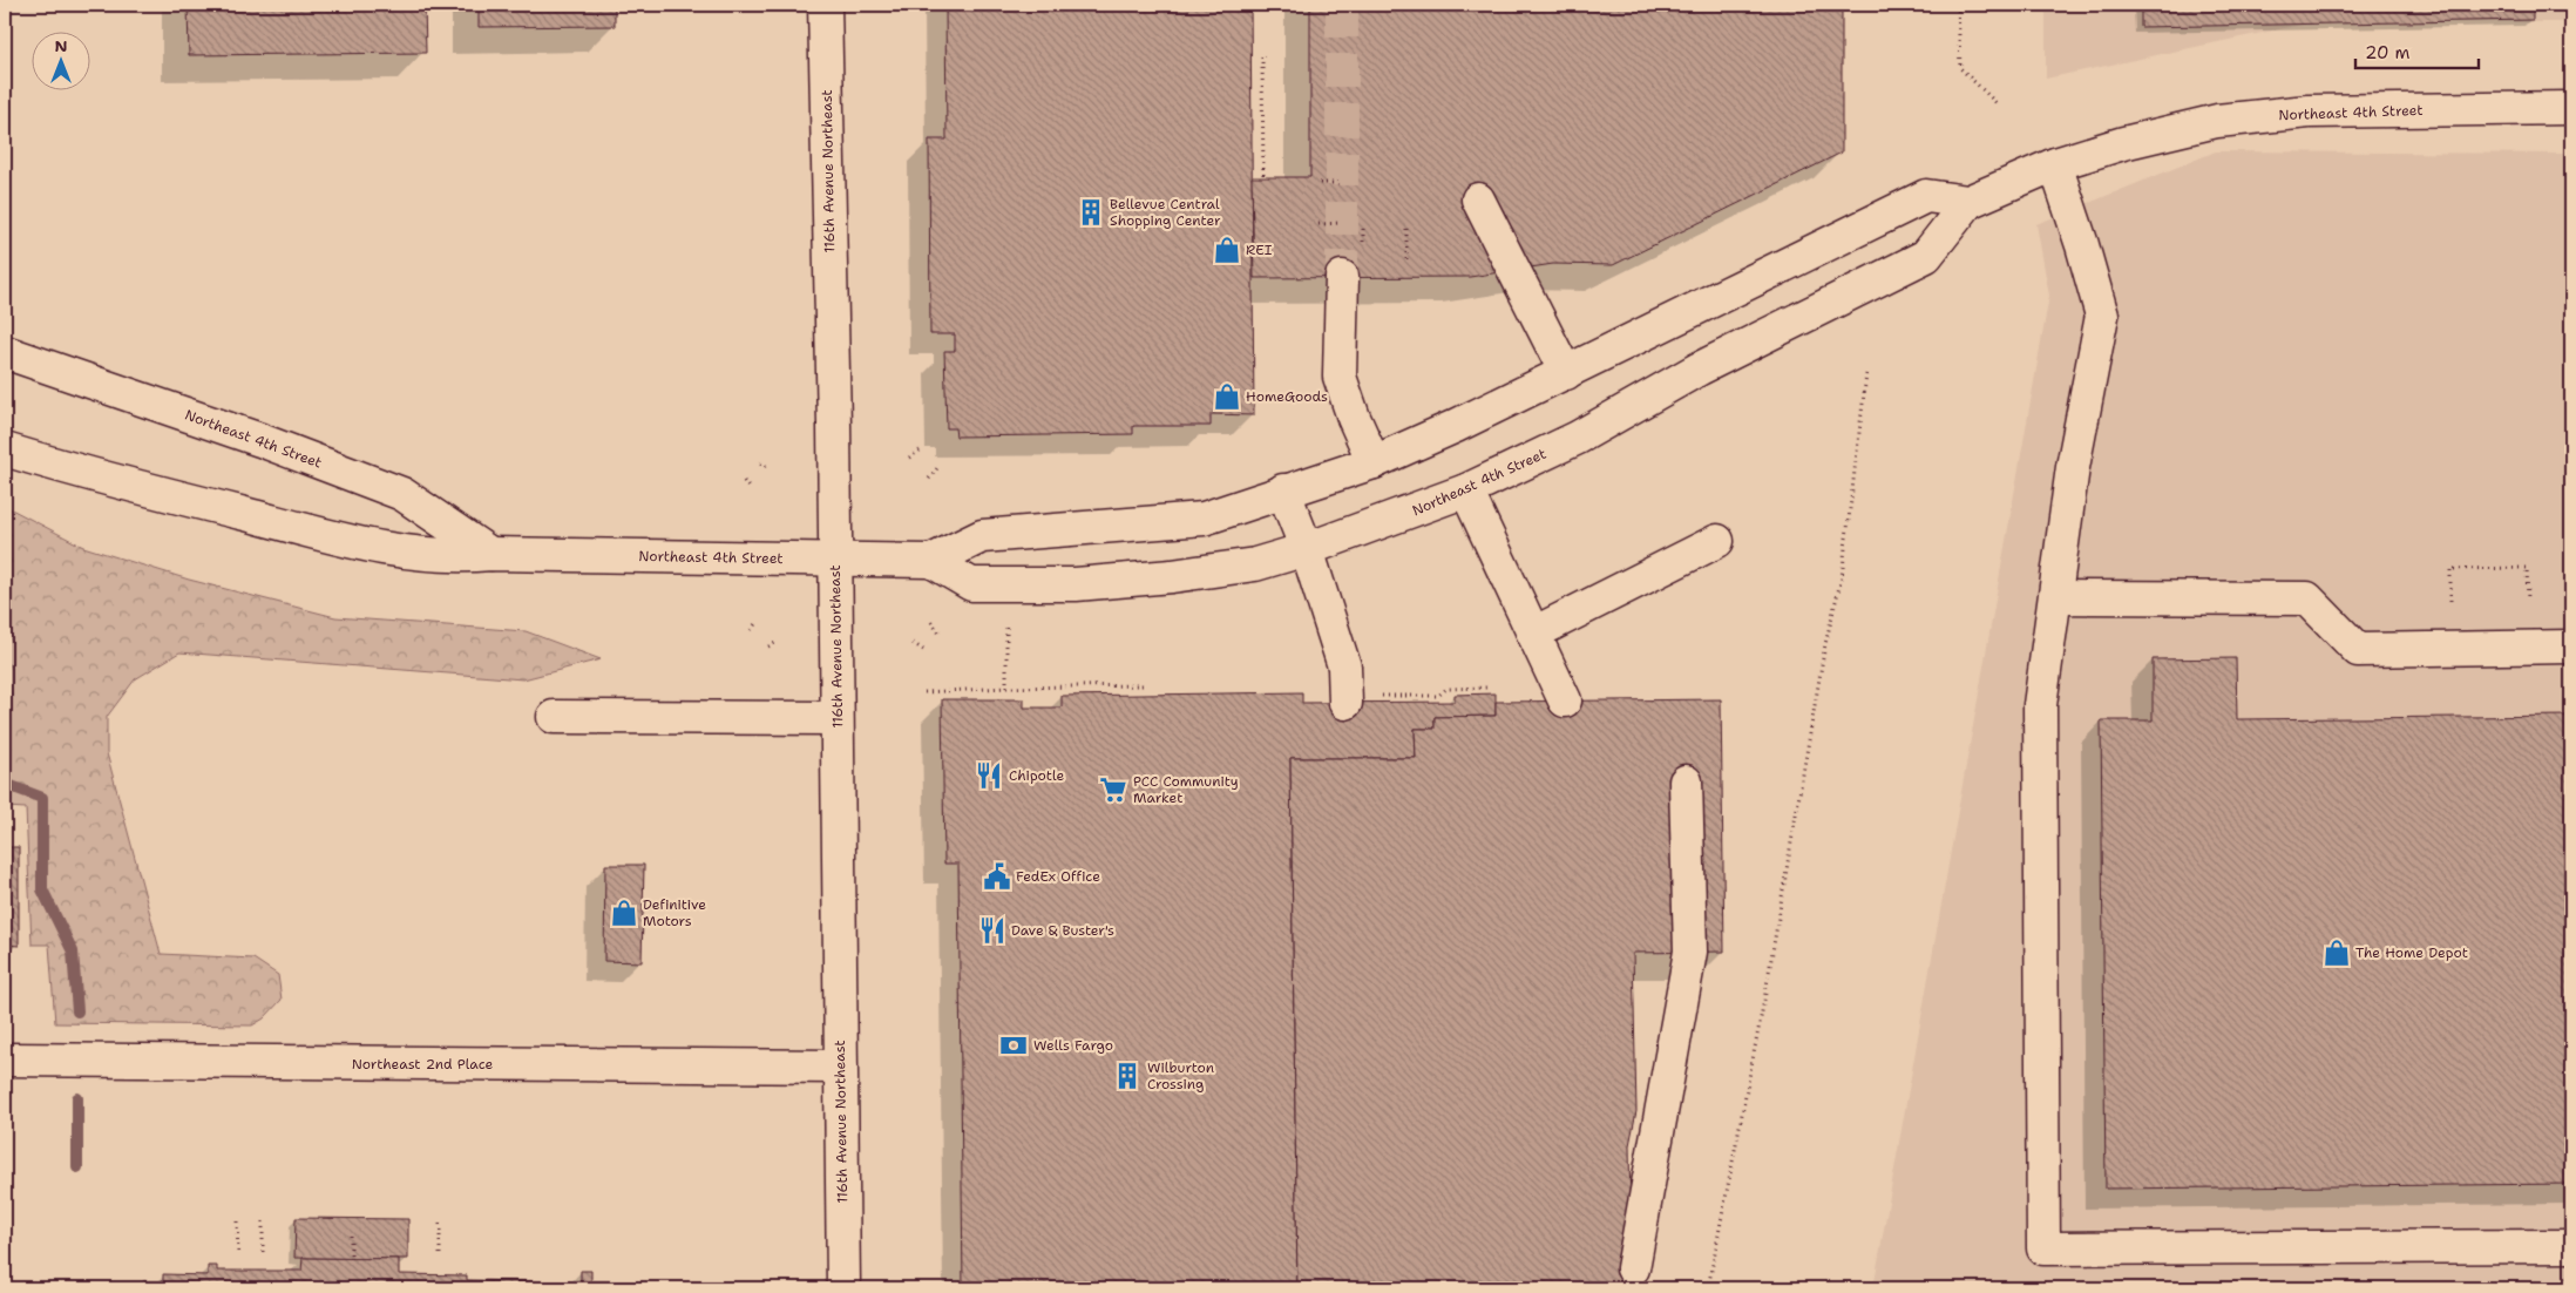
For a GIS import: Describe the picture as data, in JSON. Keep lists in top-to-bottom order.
{
  "streets": {
    "main road": ["Northeast 4th Street", "116th Avenue Northeast", "Northeast 2nd Place"]
  },
  "crossings": [
    ["Northeast 4th Street", "116th Avenue Northeast"],
    ["116th Avenue Northeast", "Northeast 2nd Place"]
  ],
  "places": {
    "building": ["Bellevue Central Shopping Center", "Wilburton Crossing"],
    "shop": [
      "REI",
      "HomeGoods",
      "Definitive Motors",
      "The Home Depot"
    ],
    "restaurant": ["Chipotle", "Dave & Buster's"],
    "supermarket": ["PCC Community Market"],
    "public building": ["FedEx Office"],
    "bank": ["Wells Fargo"]
  },
  "scale_bar": "20 m",
  "north": "top"
}
